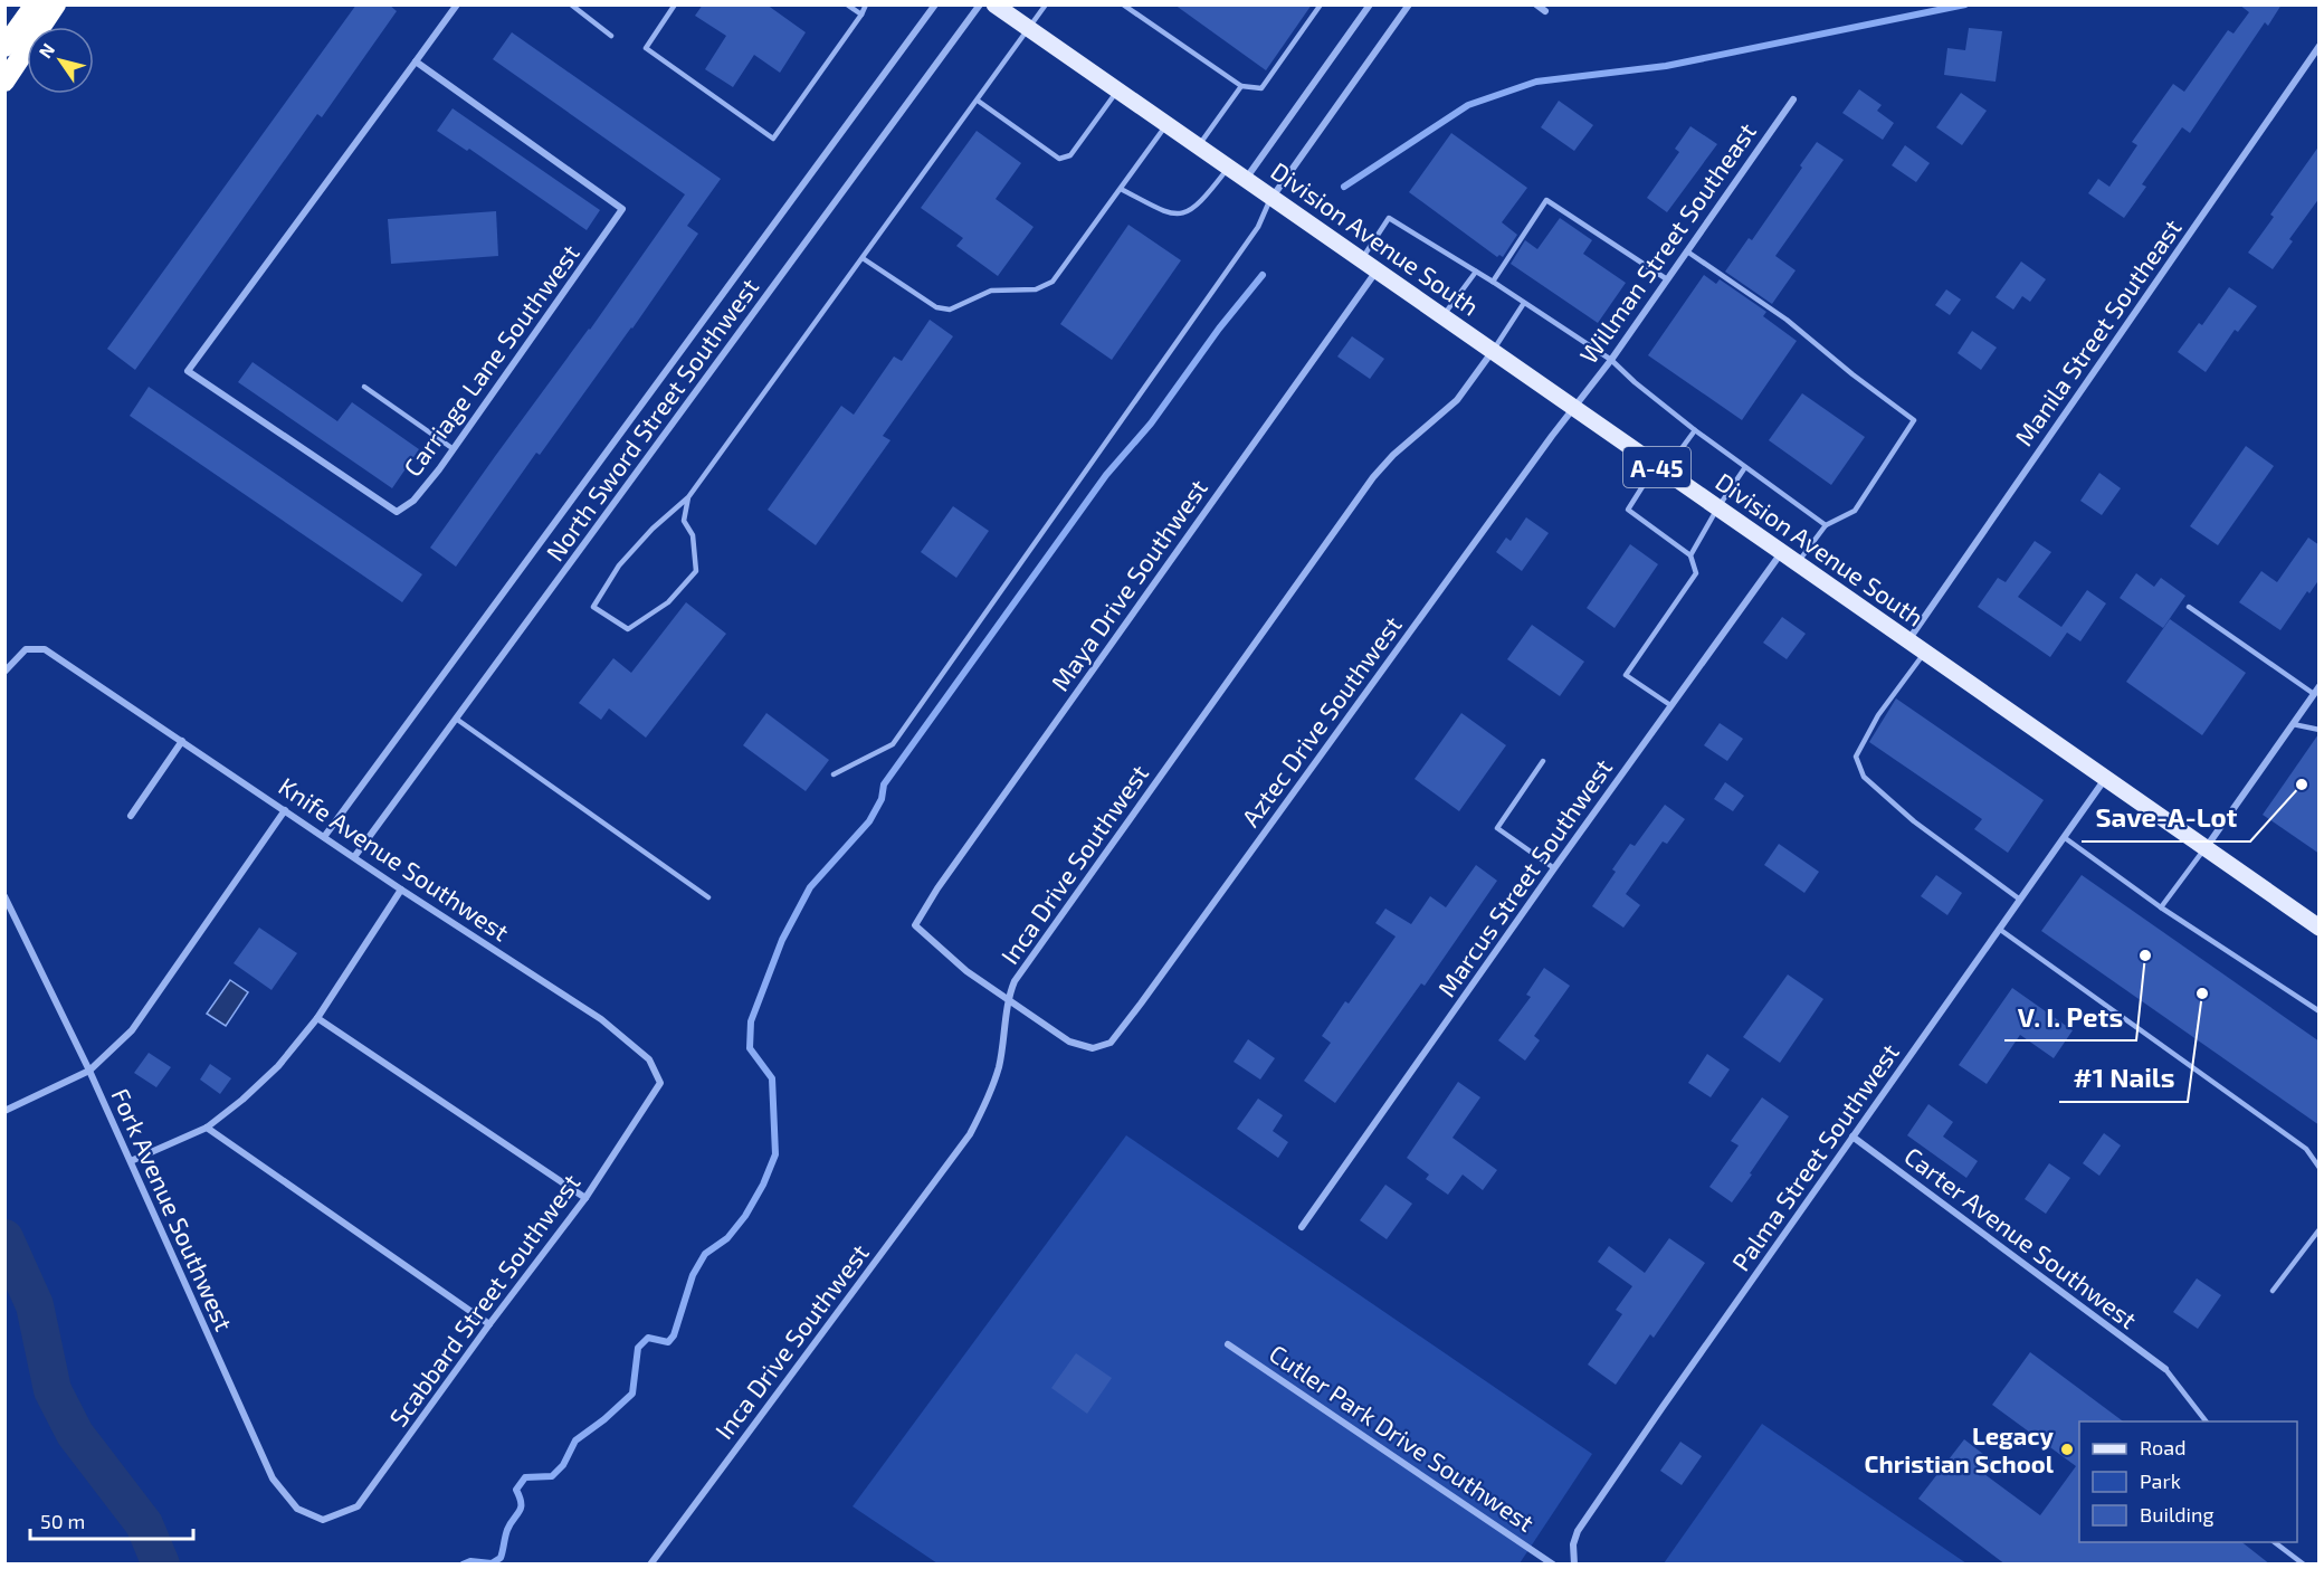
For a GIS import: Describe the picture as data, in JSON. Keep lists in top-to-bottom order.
{
  "streets": {
    "main road": ["Division Avenue South", "A-45"],
    "street": [
      "Willman Street Southeast",
      "Manila Street Southeast",
      "Carriage Lane Southwest",
      "North Sword Street Southwest",
      "Maya Drive Southwest",
      "Aztec Drive Southwest",
      "Knife Avenue Southwest",
      "Inca Drive Southwest",
      "Marcus Street Southwest",
      "Palma Street Southwest",
      "Fork Avenue Southwest",
      "Carter Avenue Southwest",
      "Scabbard Street Southwest",
      "Cutler Park Drive Southwest"
    ]
  },
  "crossings": [
    ["Division Avenue South", "Willman Street Southeast"],
    ["Division Avenue South", "Manila Street Southeast"],
    ["Division Avenue South", "Maya Drive Southwest"],
    ["Division Avenue South", "Aztec Drive Southwest"],
    ["Division Avenue South", "Inca Drive Southwest"],
    ["Division Avenue South", "Marcus Street Southwest"],
    ["Division Avenue South", "Palma Street Southwest"],
    ["Willman Street Southeast", "Aztec Drive Southwest"],
    ["North Sword Street Southwest", "Knife Avenue Southwest"],
    ["Maya Drive Southwest", "Aztec Drive Southwest"],
    ["Maya Drive Southwest", "Inca Drive Southwest"],
    ["Aztec Drive Southwest", "Inca Drive Southwest"],
    ["Knife Avenue Southwest", "Scabbard Street Southwest"],
    ["Palma Street Southwest", "Carter Avenue Southwest"],
    ["Fork Avenue Southwest", "Scabbard Street Southwest"]
  ],
  "places": [
    "Save-A-Lot",
    "V. I. Pets",
    "#1 Nails",
    "Legacy Christian School"
  ],
  "legend": ["Road", "Park", "Building"],
  "scale_bar": "50 m",
  "north": "top left"
}
